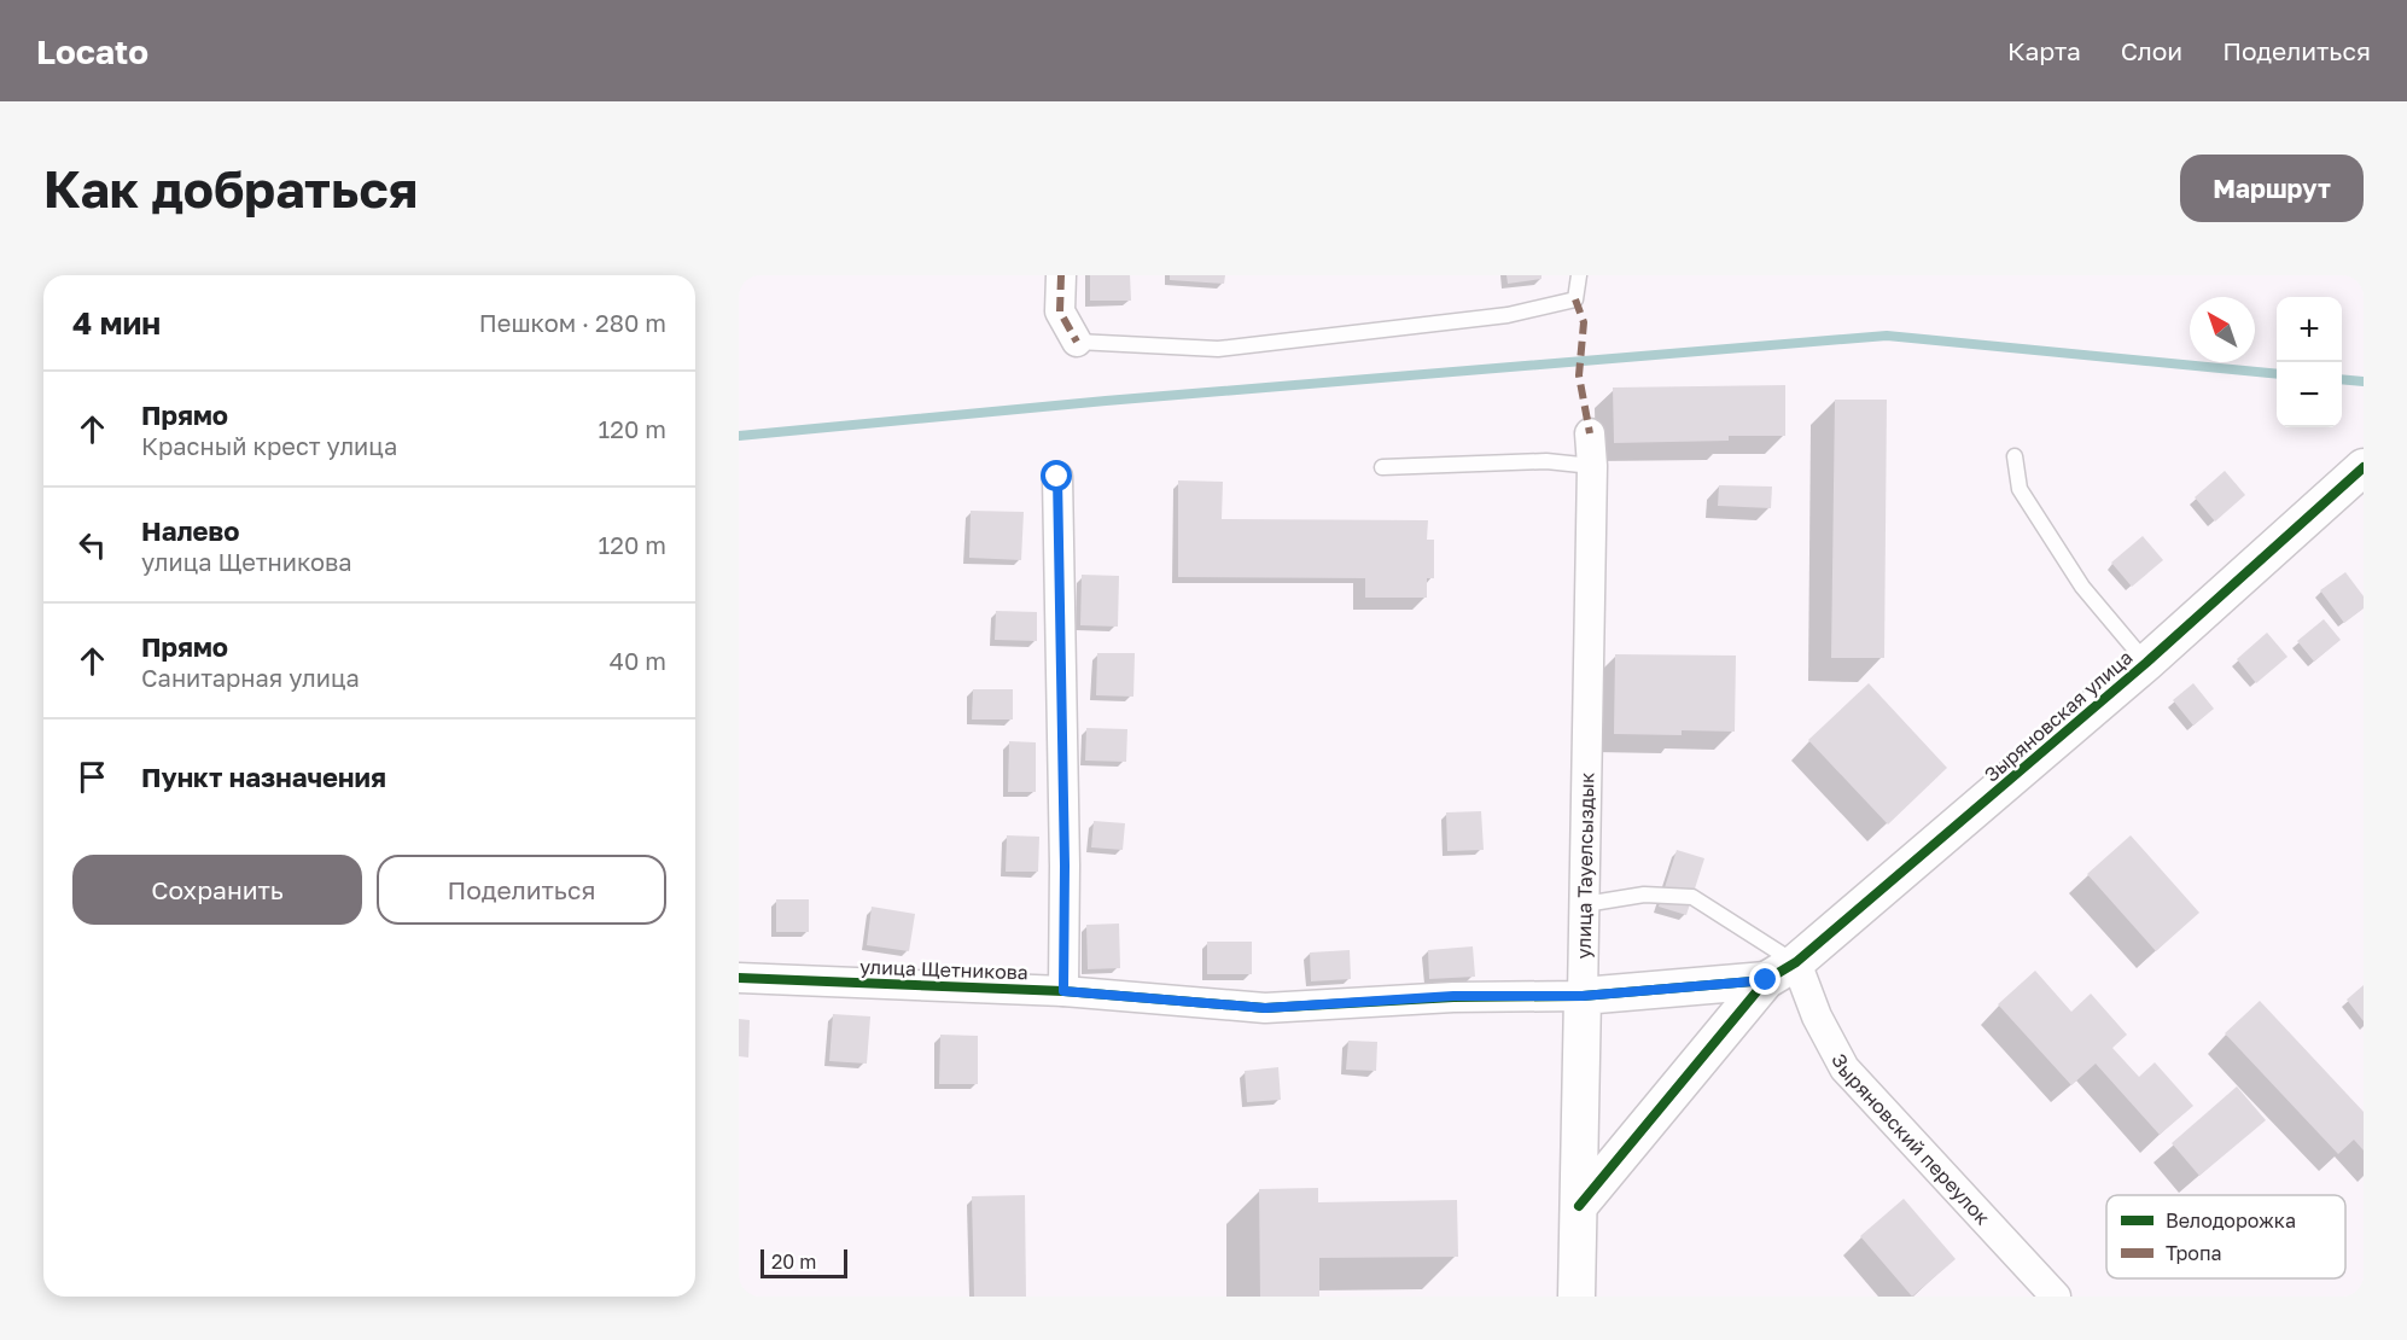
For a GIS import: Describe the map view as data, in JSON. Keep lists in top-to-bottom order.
{
  "streets": {
    "street": [
      "Зыряновская улица",
      "улица Тауелсыздык",
      "улица Щетникова",
      "Зыряновский переулок"
    ]
  },
  "crossings": [
    ["Зыряновская улица", "улица Тауелсыздык"],
    ["Зыряновская улица", "Зыряновский переулок"],
    ["улица Тауелсыздык", "улица Щетникова"]
  ],
  "legend": ["Велодорожка", "Тропа"],
  "scale_bar": "20 m",
  "north": "top left",
  "page": {
    "header": "Locato",
    "nav": ["Карта", "Слои", "Поделиться"],
    "buttons": [
      "Маршрут",
      ["Сохранить", "Поделиться"]
    ],
    "title": "Как добраться",
    "heading": ["4 мин", "Пешком · 280 m"],
    "map_buttons": ["+", "−"],
    "list": [
      ["Прямо", "Красный крест улица", "120 m"],
      ["Налево", "улица Щетникова", "120 m"],
      ["Прямо", "Санитарная улица", "40 m"],
      "Пункт назначения"
    ],
    "scale": "20 m"
  }
}
